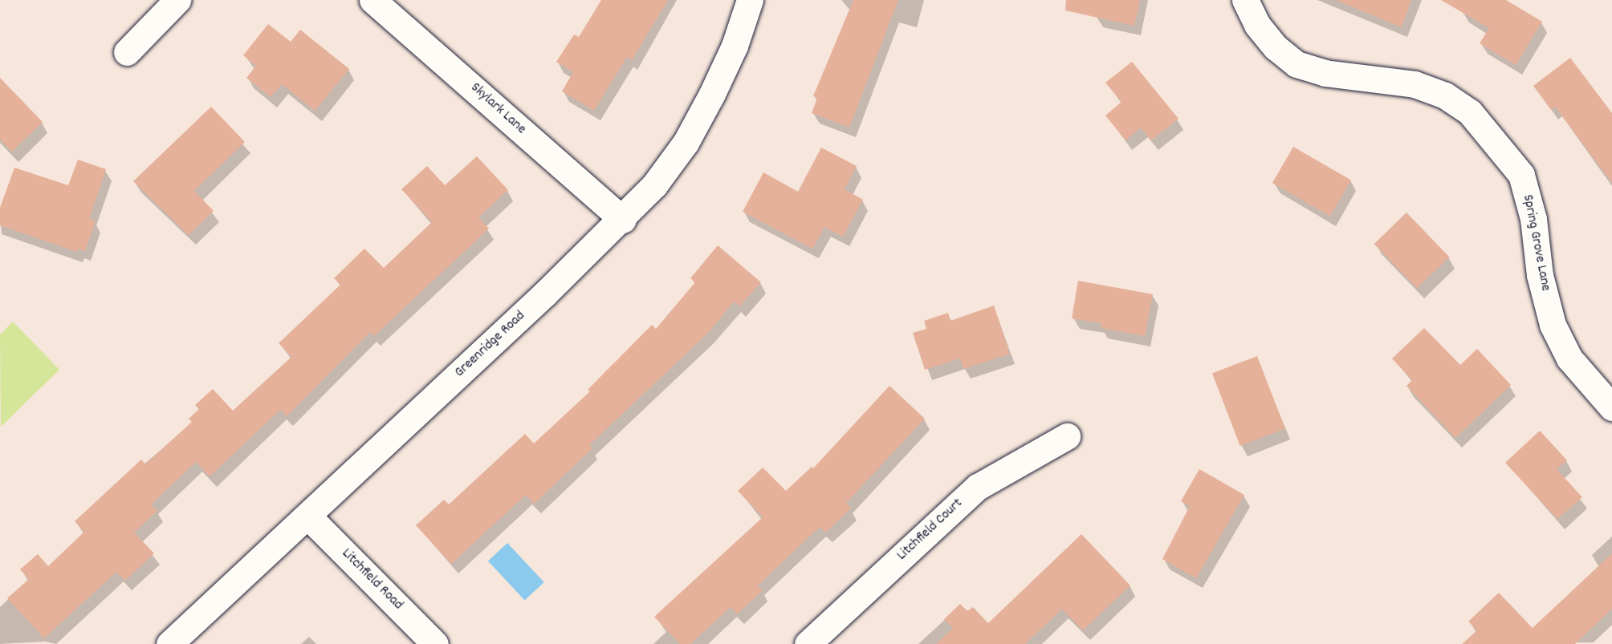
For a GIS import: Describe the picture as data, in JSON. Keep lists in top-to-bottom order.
{
  "streets": {
    "street": [
      "Skylark Lane",
      "Spring Grove Lane",
      "Greenridge Road",
      "Litchfield Court",
      "Litchfield Road"
    ]
  },
  "crossings": [
    ["Skylark Lane", "Greenridge Road"],
    ["Greenridge Road", "Litchfield Road"]
  ]
}
